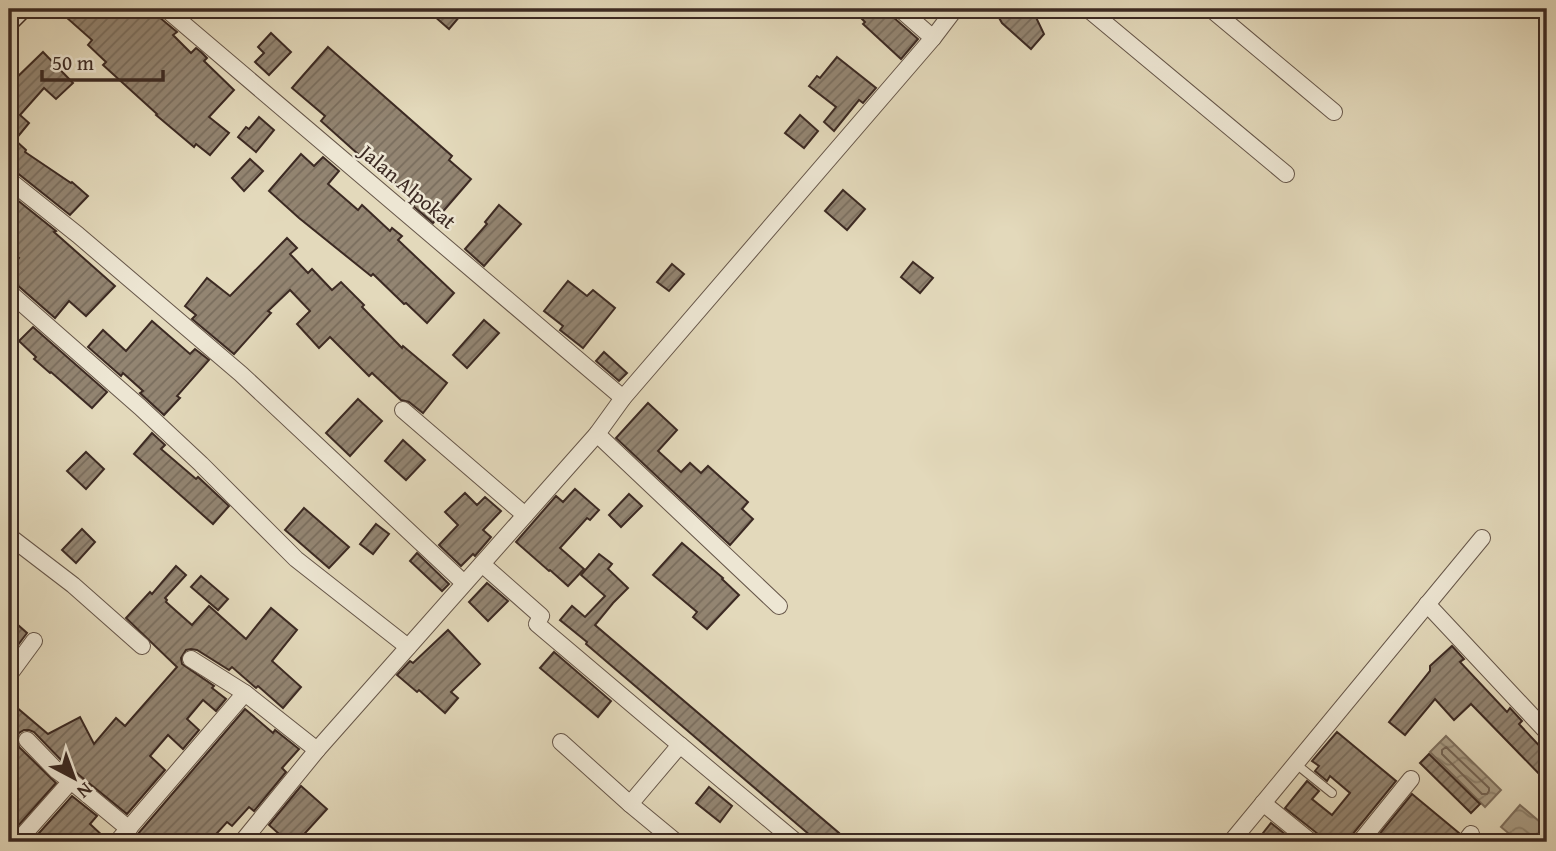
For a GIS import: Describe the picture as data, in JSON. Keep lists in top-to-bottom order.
{
  "streets": {
    "street": ["Jalan Alpokat"]
  },
  "scale_bar": "50 m",
  "north": "bottom right"
}
